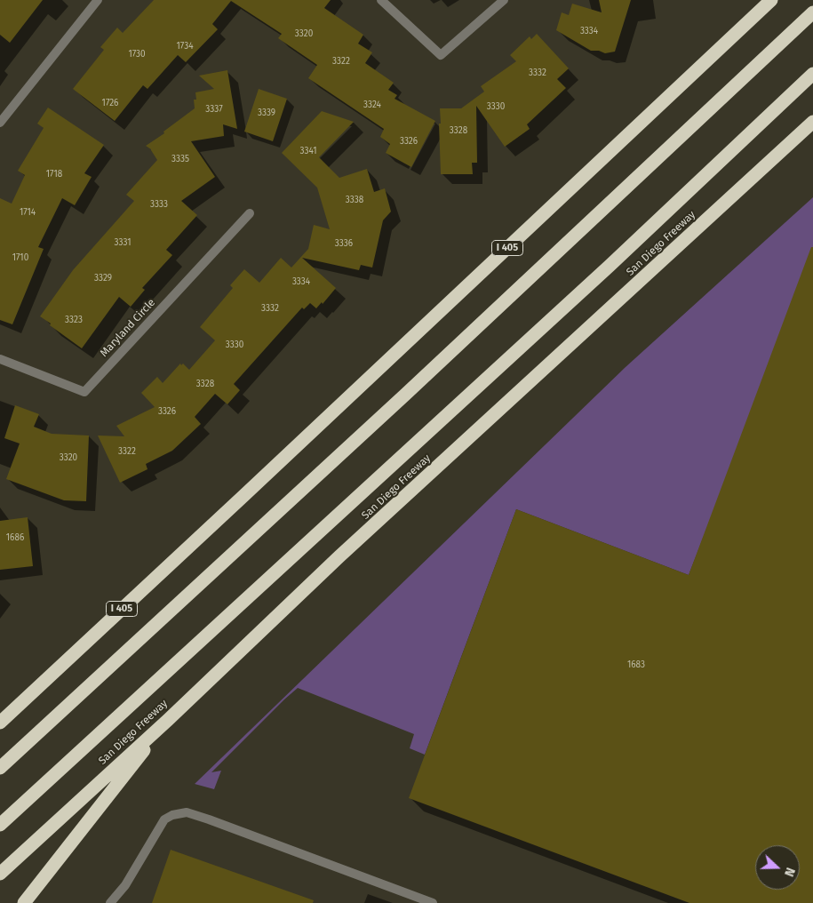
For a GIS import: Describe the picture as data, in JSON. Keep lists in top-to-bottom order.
{
  "streets": {
    "highway": ["San Diego Freeway", "I 405"],
    "street": ["Maryland Circle"]
  },
  "house_numbers": [
    "3334",
    "3320",
    "1734",
    "1730",
    "3322",
    "3332",
    "1726",
    "3324",
    "3330",
    "3337",
    "3339",
    "3328",
    "3326",
    "3341",
    "3335",
    "1718",
    "3338",
    "3333",
    "1714",
    "3331",
    "3336",
    "1710",
    "3329",
    "3334",
    "3332",
    "3323",
    "3330",
    "3328",
    "3326",
    "3322",
    "3320",
    "1686",
    "1683"
  ],
  "north": "right"
}
